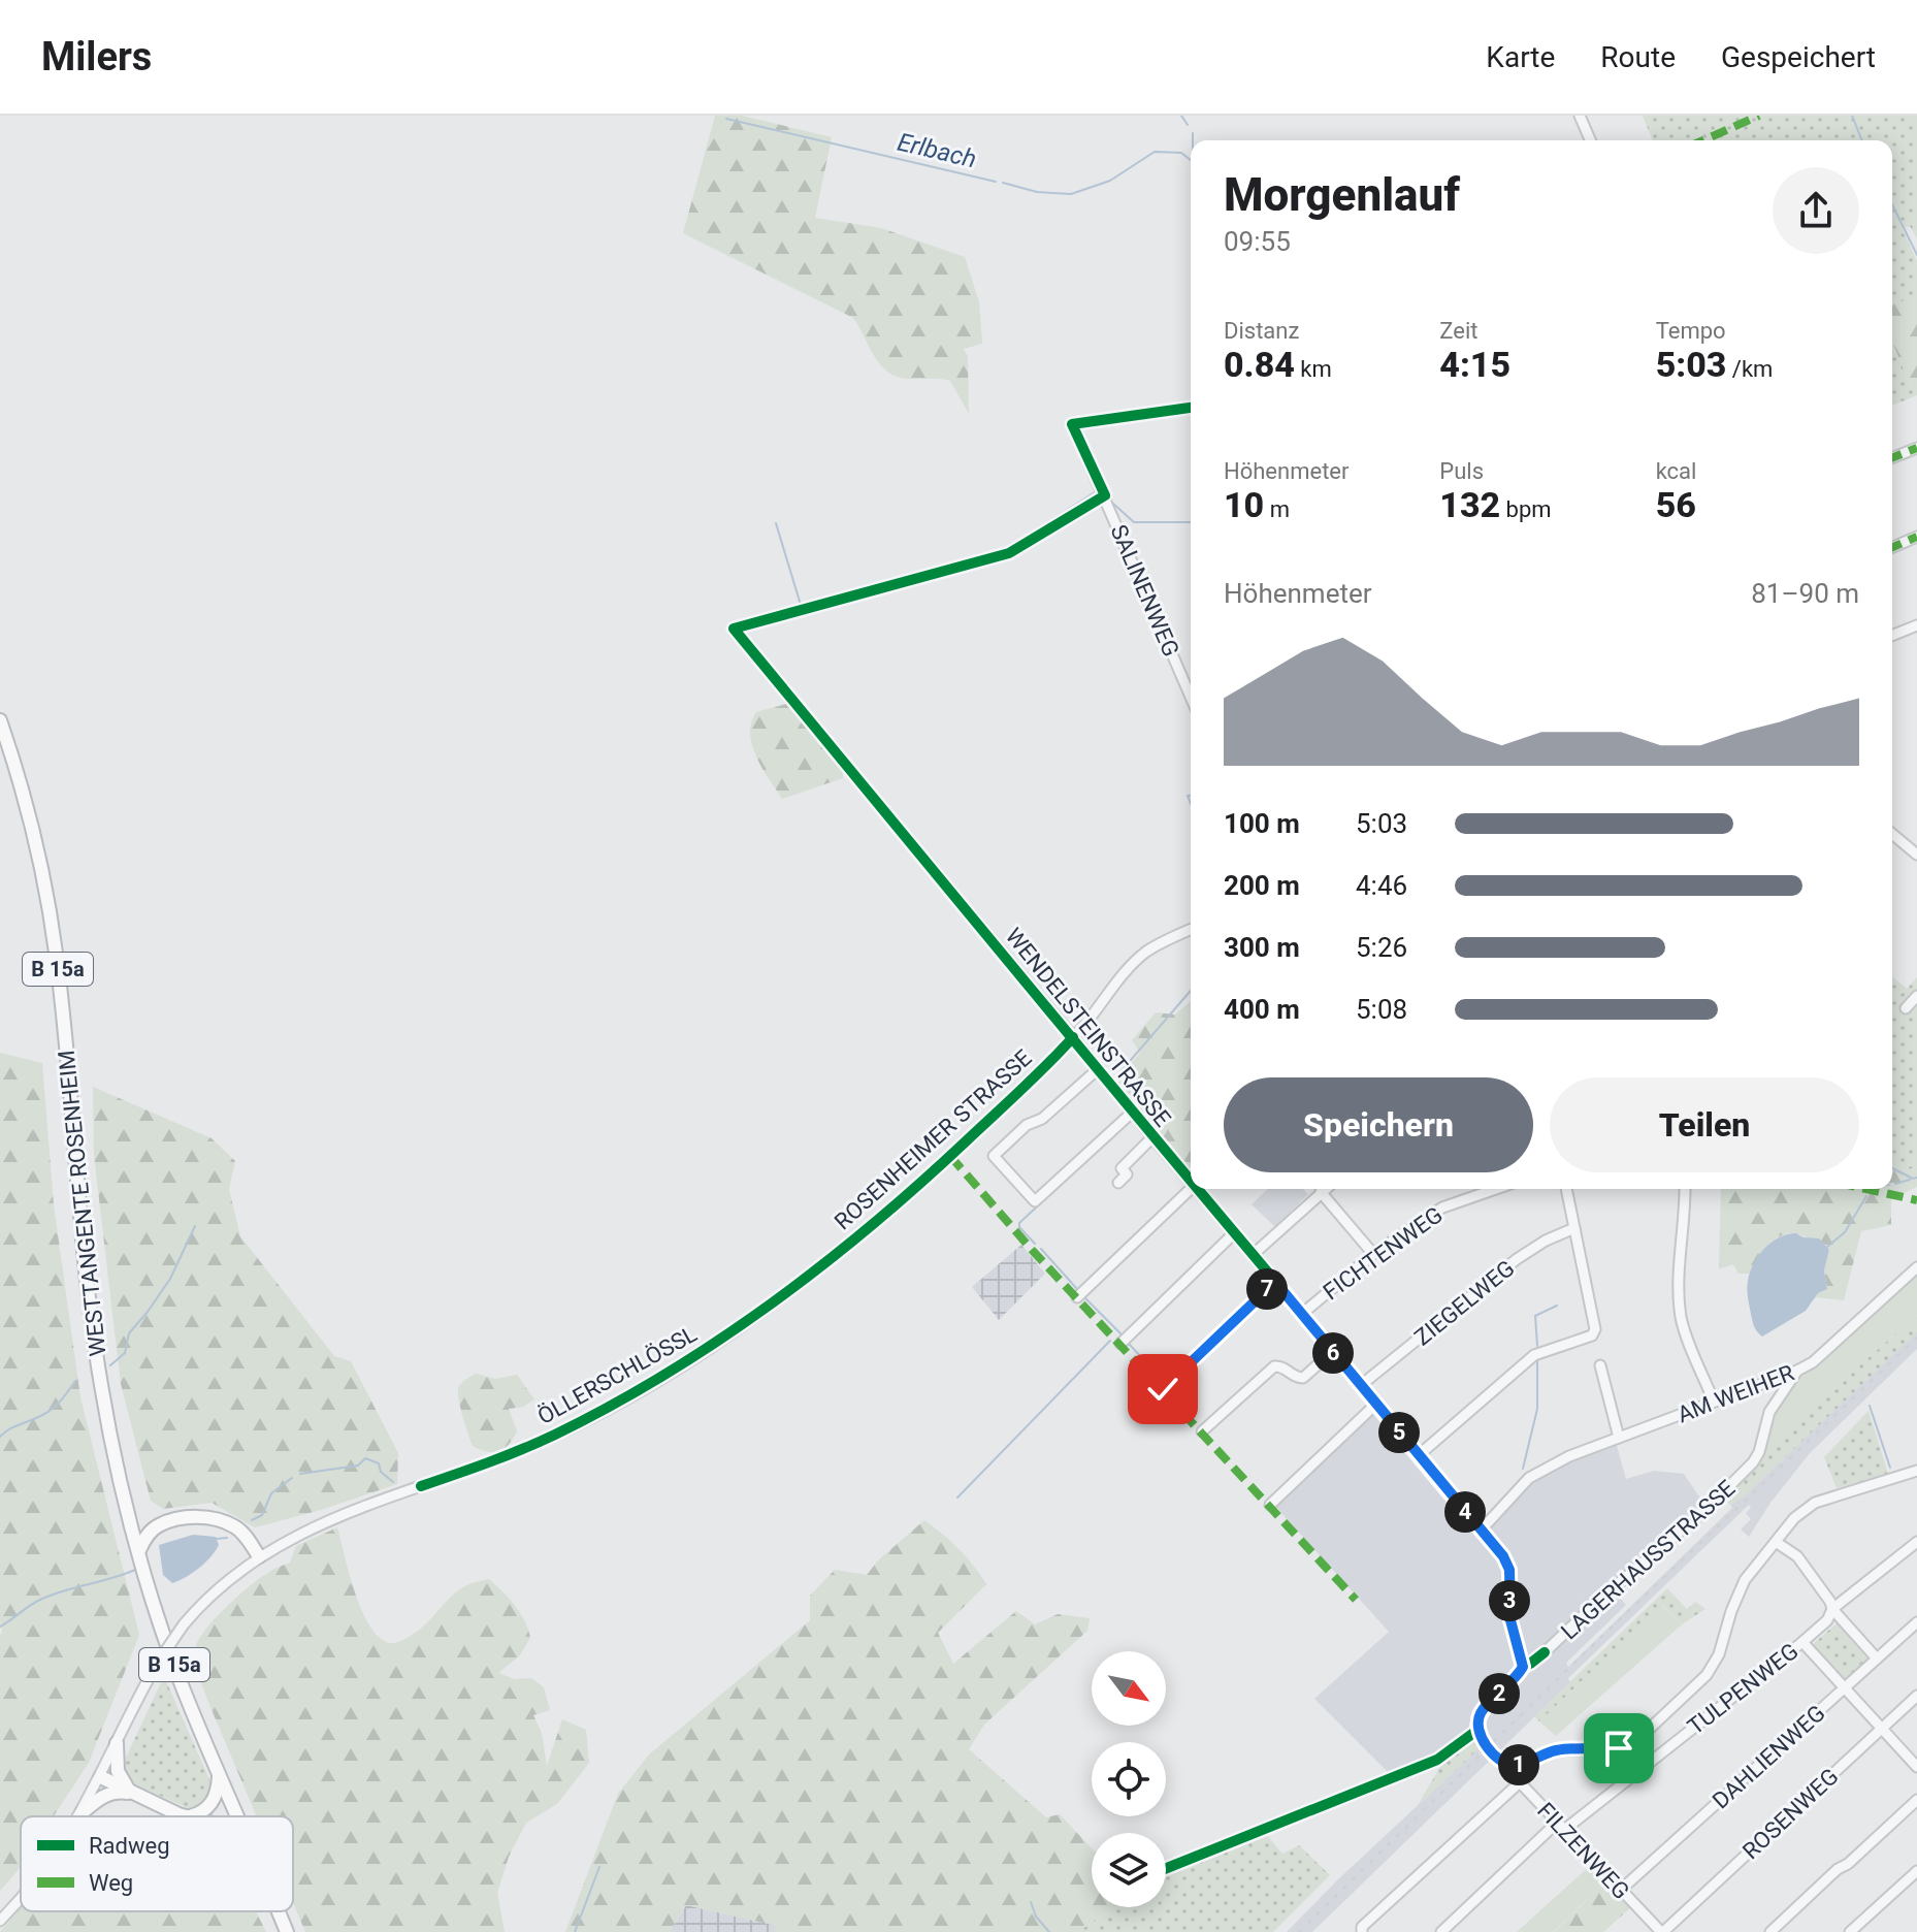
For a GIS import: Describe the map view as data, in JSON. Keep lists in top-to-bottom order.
{
  "streets": {
    "highway": ["B 15a", "WESTTANGENTE ROSENHEIM"],
    "street": [
      "SALINENWEG",
      "WENDELSTEINSTRASSE",
      "ROSENHEIMER STRASSE",
      "FICHTENWEG",
      "ZIEGELWEG",
      "ÖLLERSCHLÖSSL",
      "AM WEIHER",
      "LAGERHAUSSTRASSE",
      "TULPENWEG",
      "DAHLIENWEG",
      "ROSENWEG",
      "FILZENWEG"
    ]
  },
  "crossings": [
    ["B 15a", "WESTTANGENTE ROSENHEIM"],
    ["WENDELSTEINSTRASSE", "ROSENHEIMER STRASSE"],
    ["WENDELSTEINSTRASSE", "FICHTENWEG"],
    ["WENDELSTEINSTRASSE", "ZIEGELWEG"],
    ["WENDELSTEINSTRASSE", "AM WEIHER"],
    ["WENDELSTEINSTRASSE", "LAGERHAUSSTRASSE"],
    ["ROSENHEIMER STRASSE", "ÖLLERSCHLÖSSL"],
    ["AM WEIHER", "LAGERHAUSSTRASSE"],
    ["TULPENWEG", "FILZENWEG"],
    ["DAHLIENWEG", "FILZENWEG"],
    ["ROSENWEG", "FILZENWEG"]
  ],
  "water": ["Erlbach"],
  "legend": ["Radweg", "Weg"],
  "north": "bottom right",
  "page": {
    "header": "Milers",
    "nav": ["Karte", "Route", "Gespeichert"],
    "heading": ["Morgenlauf", "09:55"],
    "stats": [
      ["Distanz", "0.84 km"],
      ["Zeit", "4:15"],
      ["Tempo", "5:03 /km"],
      ["Höhenmeter", "10 m"],
      ["Puls", "132 bpm"],
      ["kcal", "56"]
    ],
    "chart": ["Höhenmeter", "81–90 m"],
    "list": [
      {
        "name": "100 m",
        "note": "5:03"
      },
      {
        "name": "200 m",
        "note": "4:46"
      },
      {
        "name": "300 m",
        "note": "5:26"
      },
      {
        "name": "400 m",
        "note": "5:08"
      }
    ],
    "buttons": ["Speichern", "Teilen"],
    "pins": [
      "7",
      "6",
      "5",
      "4",
      "3",
      "2",
      "1"
    ]
  }
}
